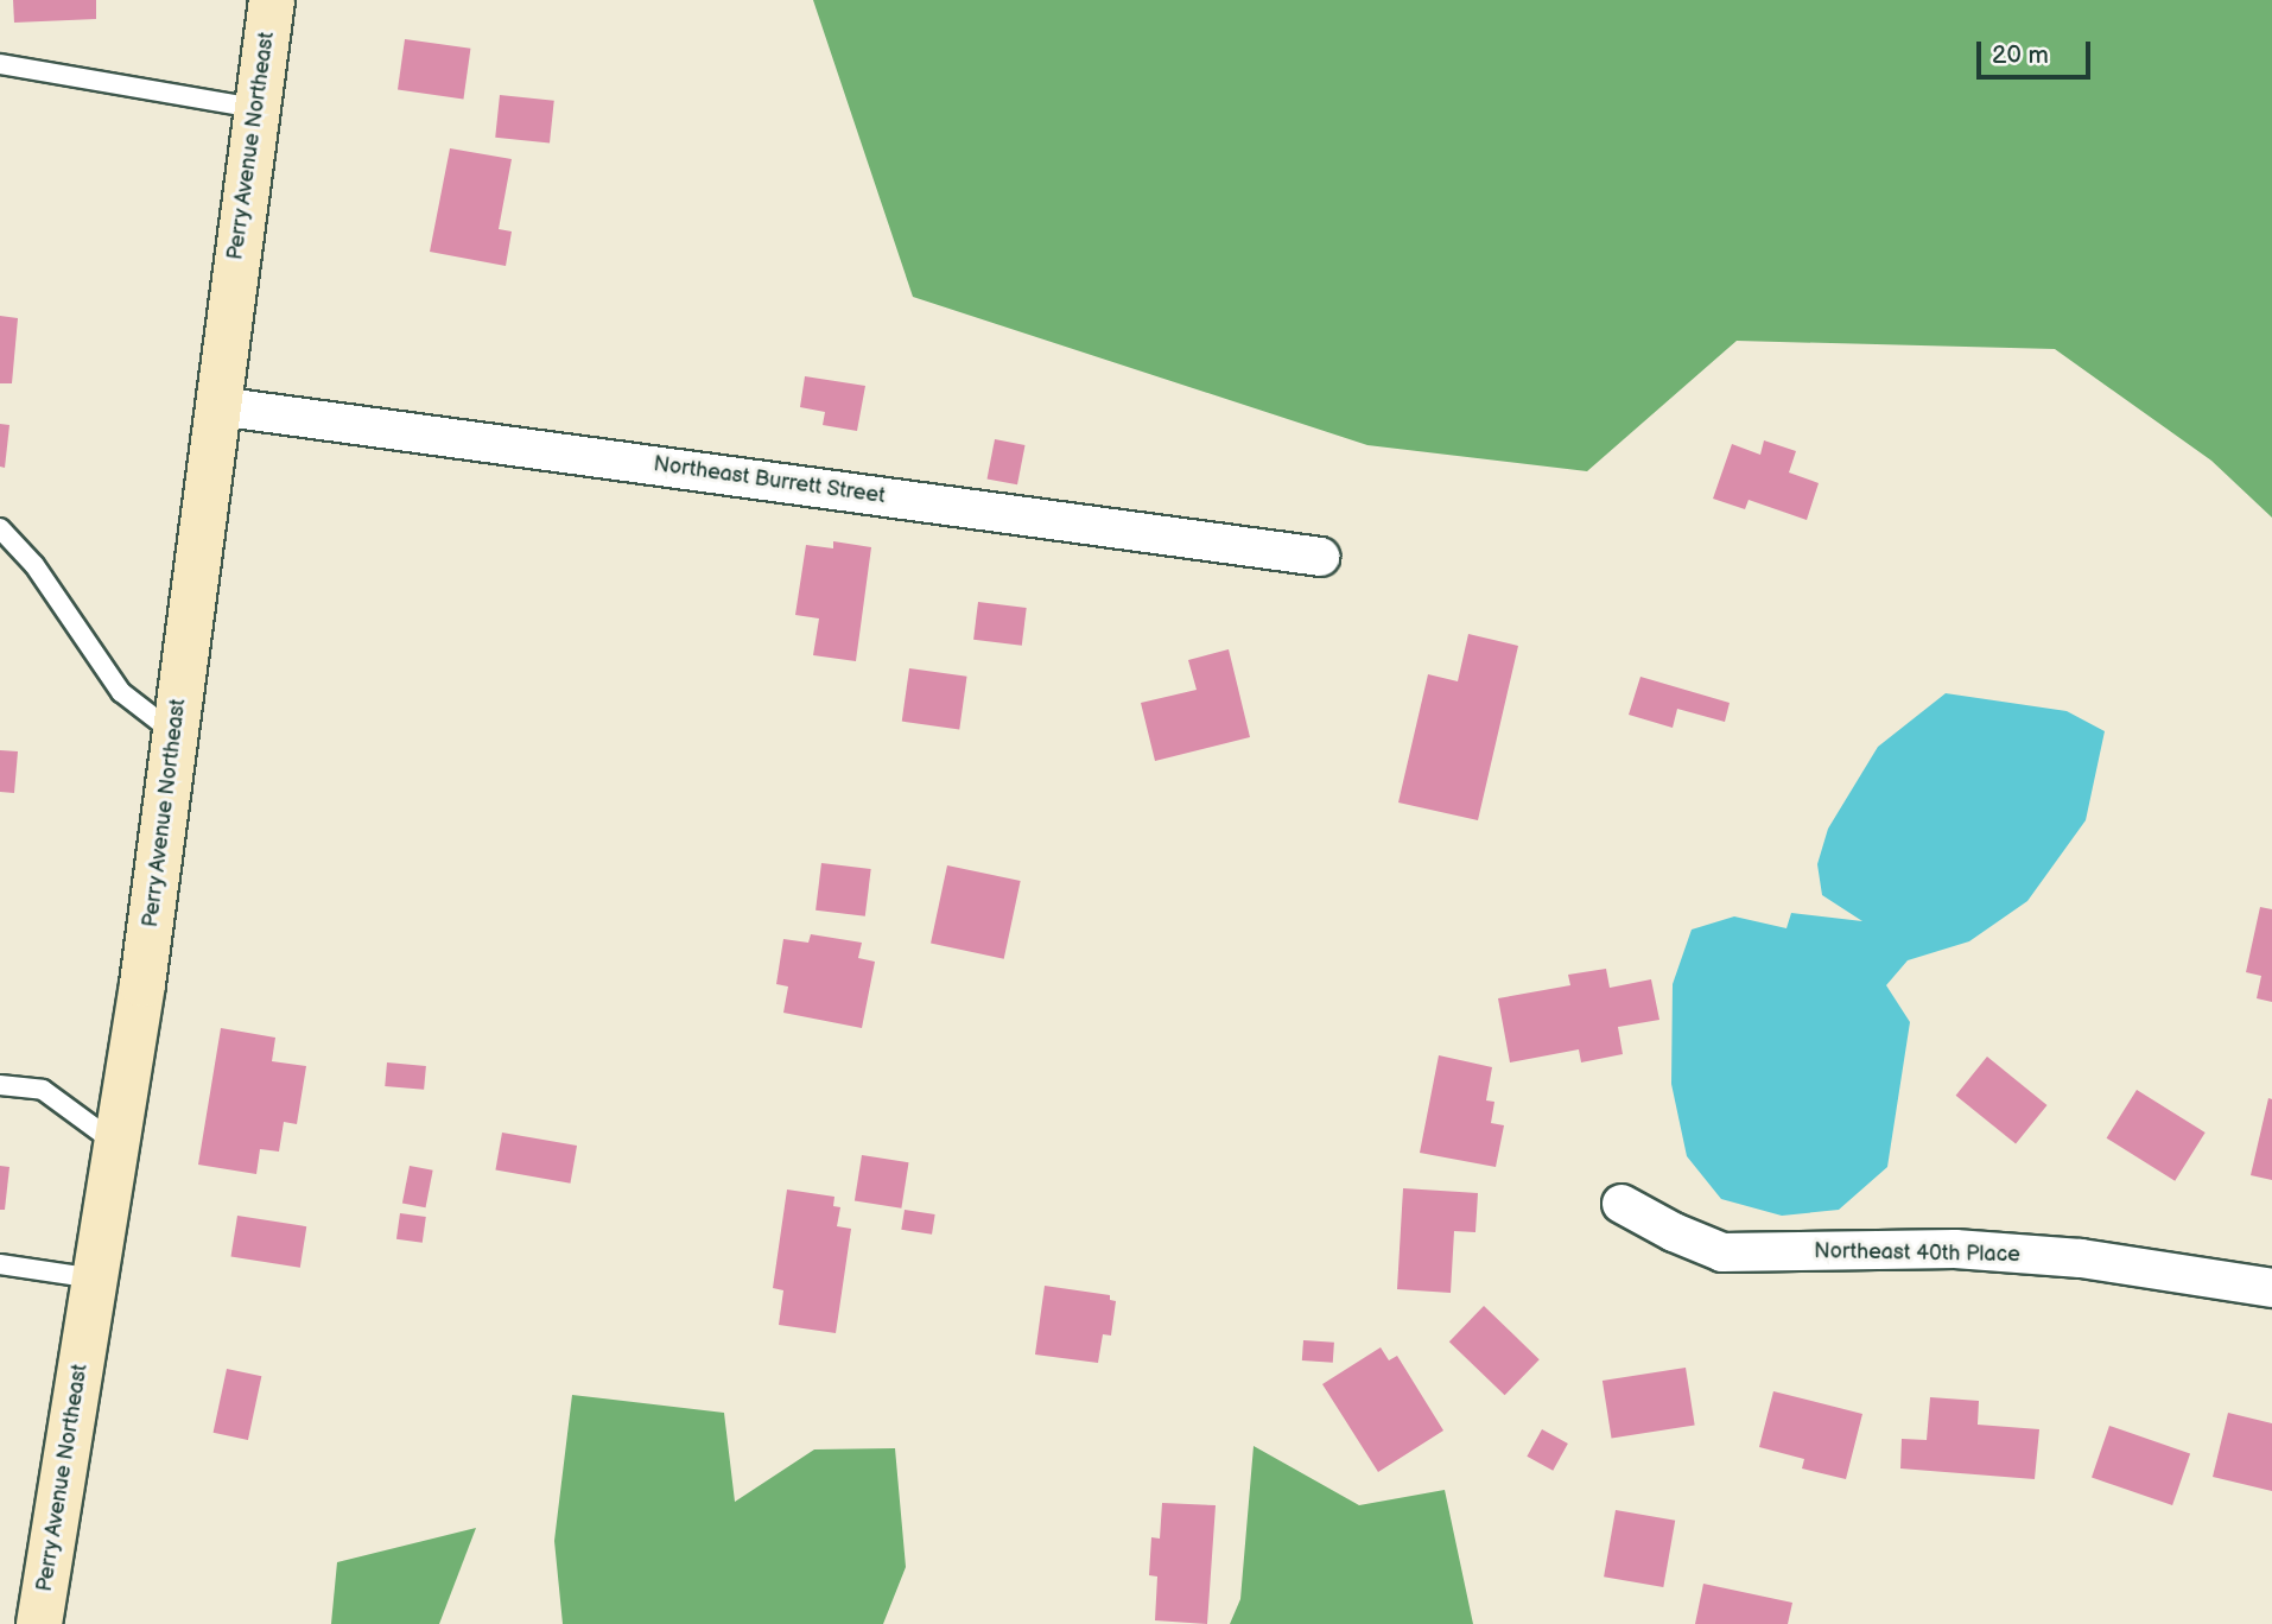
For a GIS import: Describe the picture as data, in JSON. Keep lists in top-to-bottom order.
{
  "streets": {
    "main road": ["Perry Avenue Northeast"],
    "street": ["Northeast Burrett Street", "Northeast 40th Place"]
  },
  "crossings": [
    ["Perry Avenue Northeast", "Northeast Burrett Street"]
  ],
  "scale_bar": "20 m"
}
